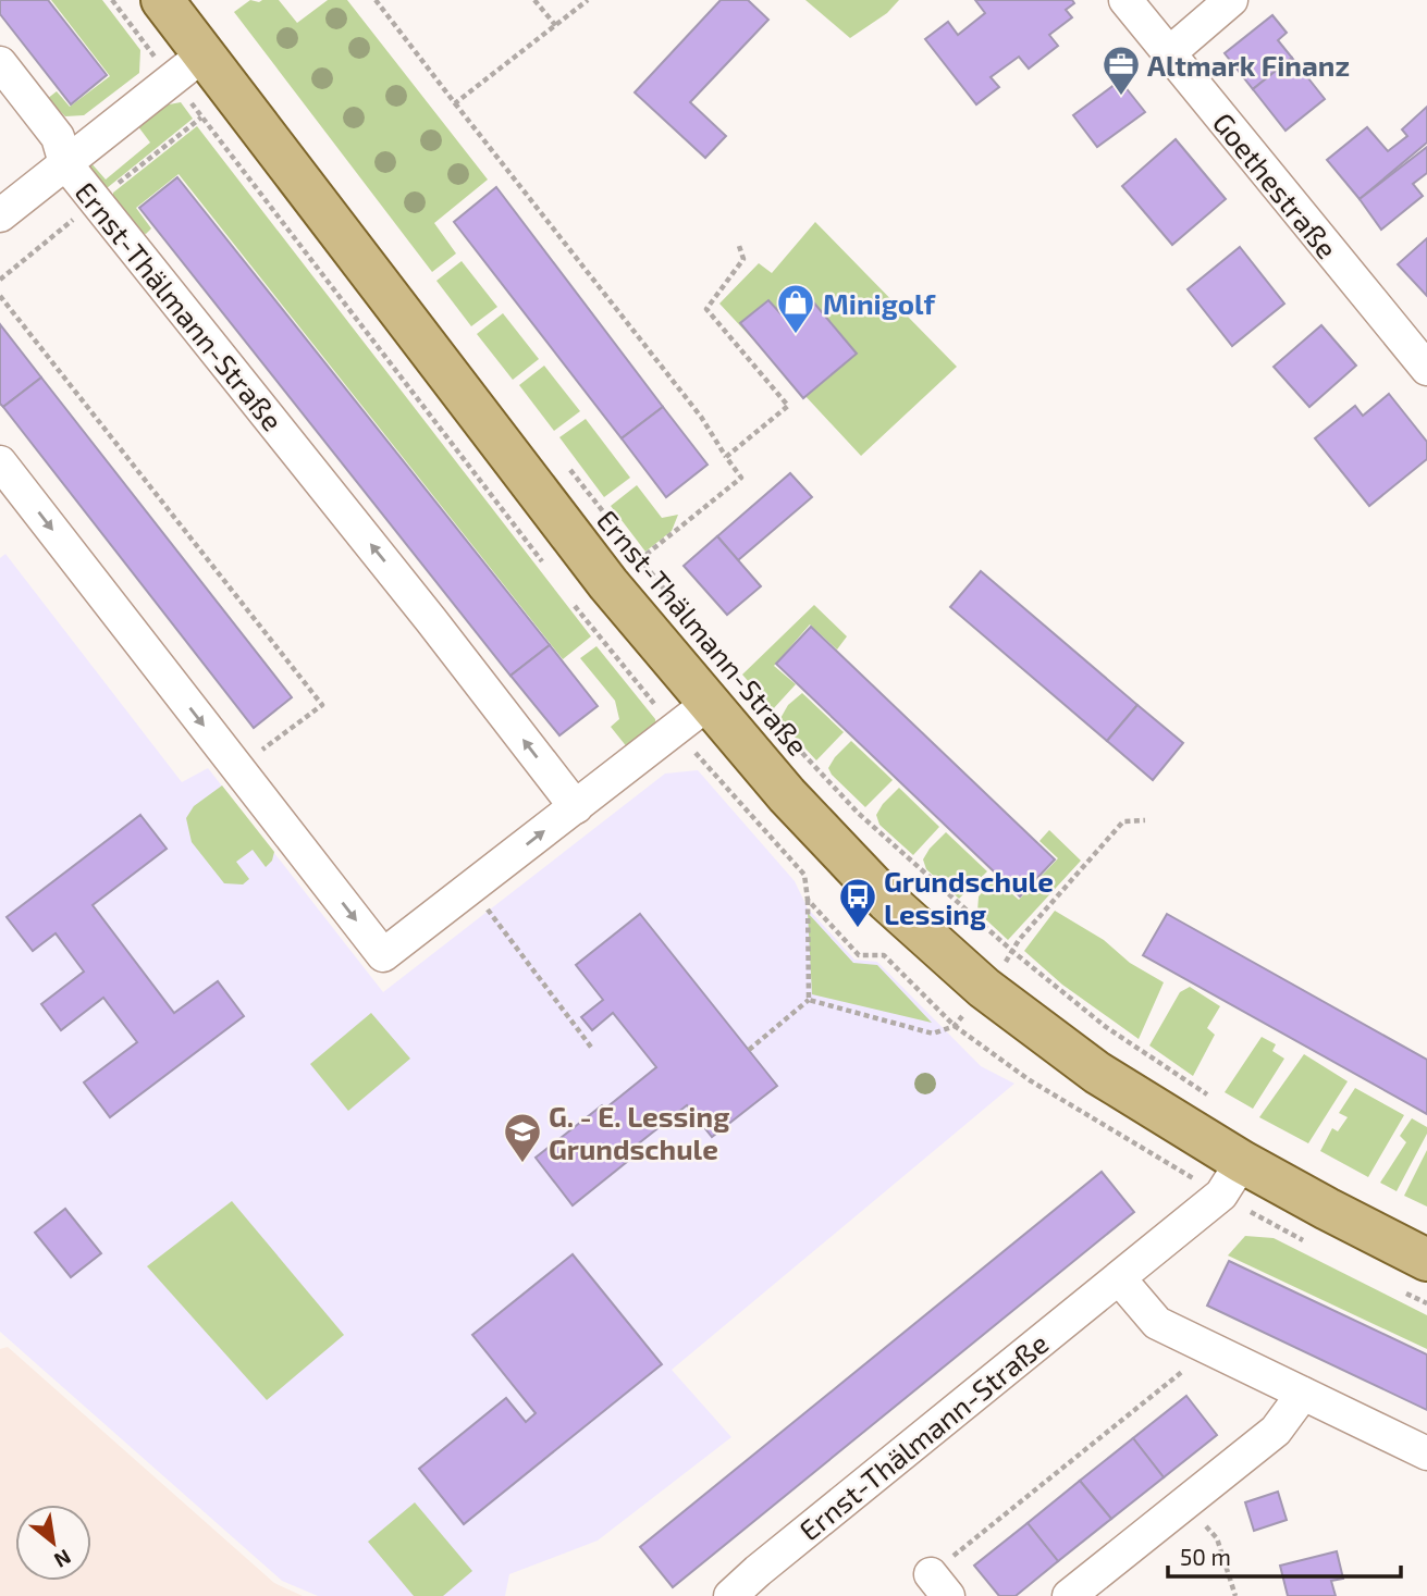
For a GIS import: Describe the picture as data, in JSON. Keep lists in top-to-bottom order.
{
  "streets": {
    "main road": ["Ernst-Thälmann-Straße"],
    "street": ["Goethestraße"]
  },
  "places": {
    "office": ["Altmark Finanz"],
    "shop": ["Minigolf"],
    "bus stop": ["Grundschule Lessing"],
    "school or university": ["G. - E. Lessing Grundschule"]
  },
  "scale_bar": "50 m",
  "north": "bottom right"
}
